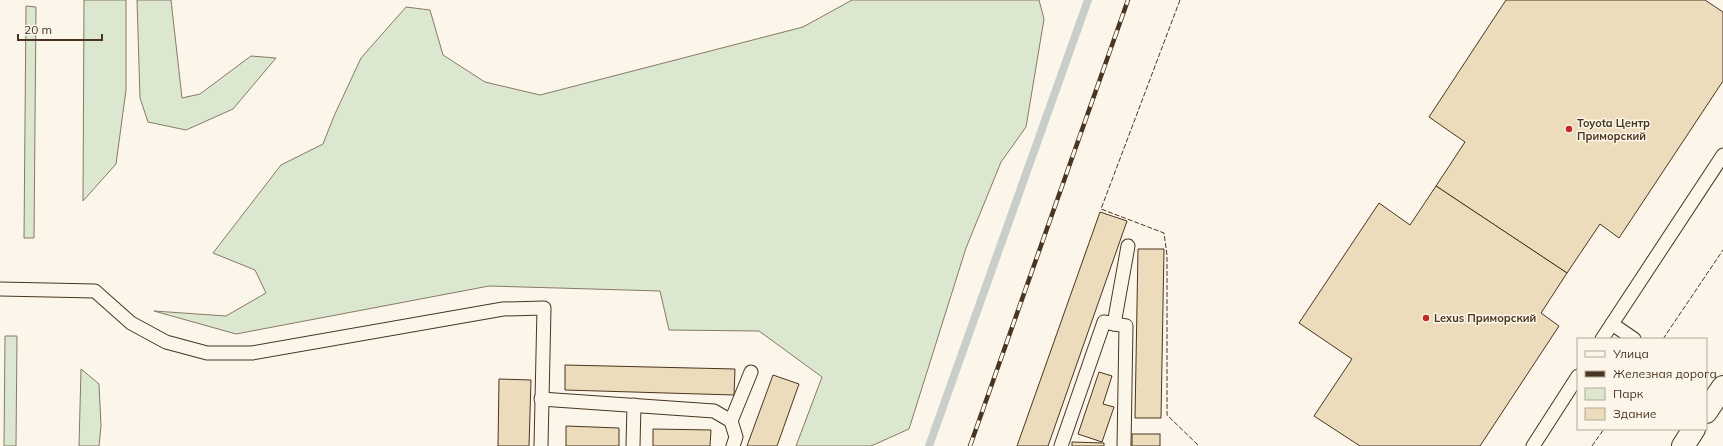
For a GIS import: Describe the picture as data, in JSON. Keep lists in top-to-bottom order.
{
  "places": ["Toyota Центр Приморский", "Lexus Приморский"],
  "legend": [
    "Улица",
    "Железная дорога",
    "Парк",
    "Здание"
  ],
  "scale_bar": "20 m"
}
